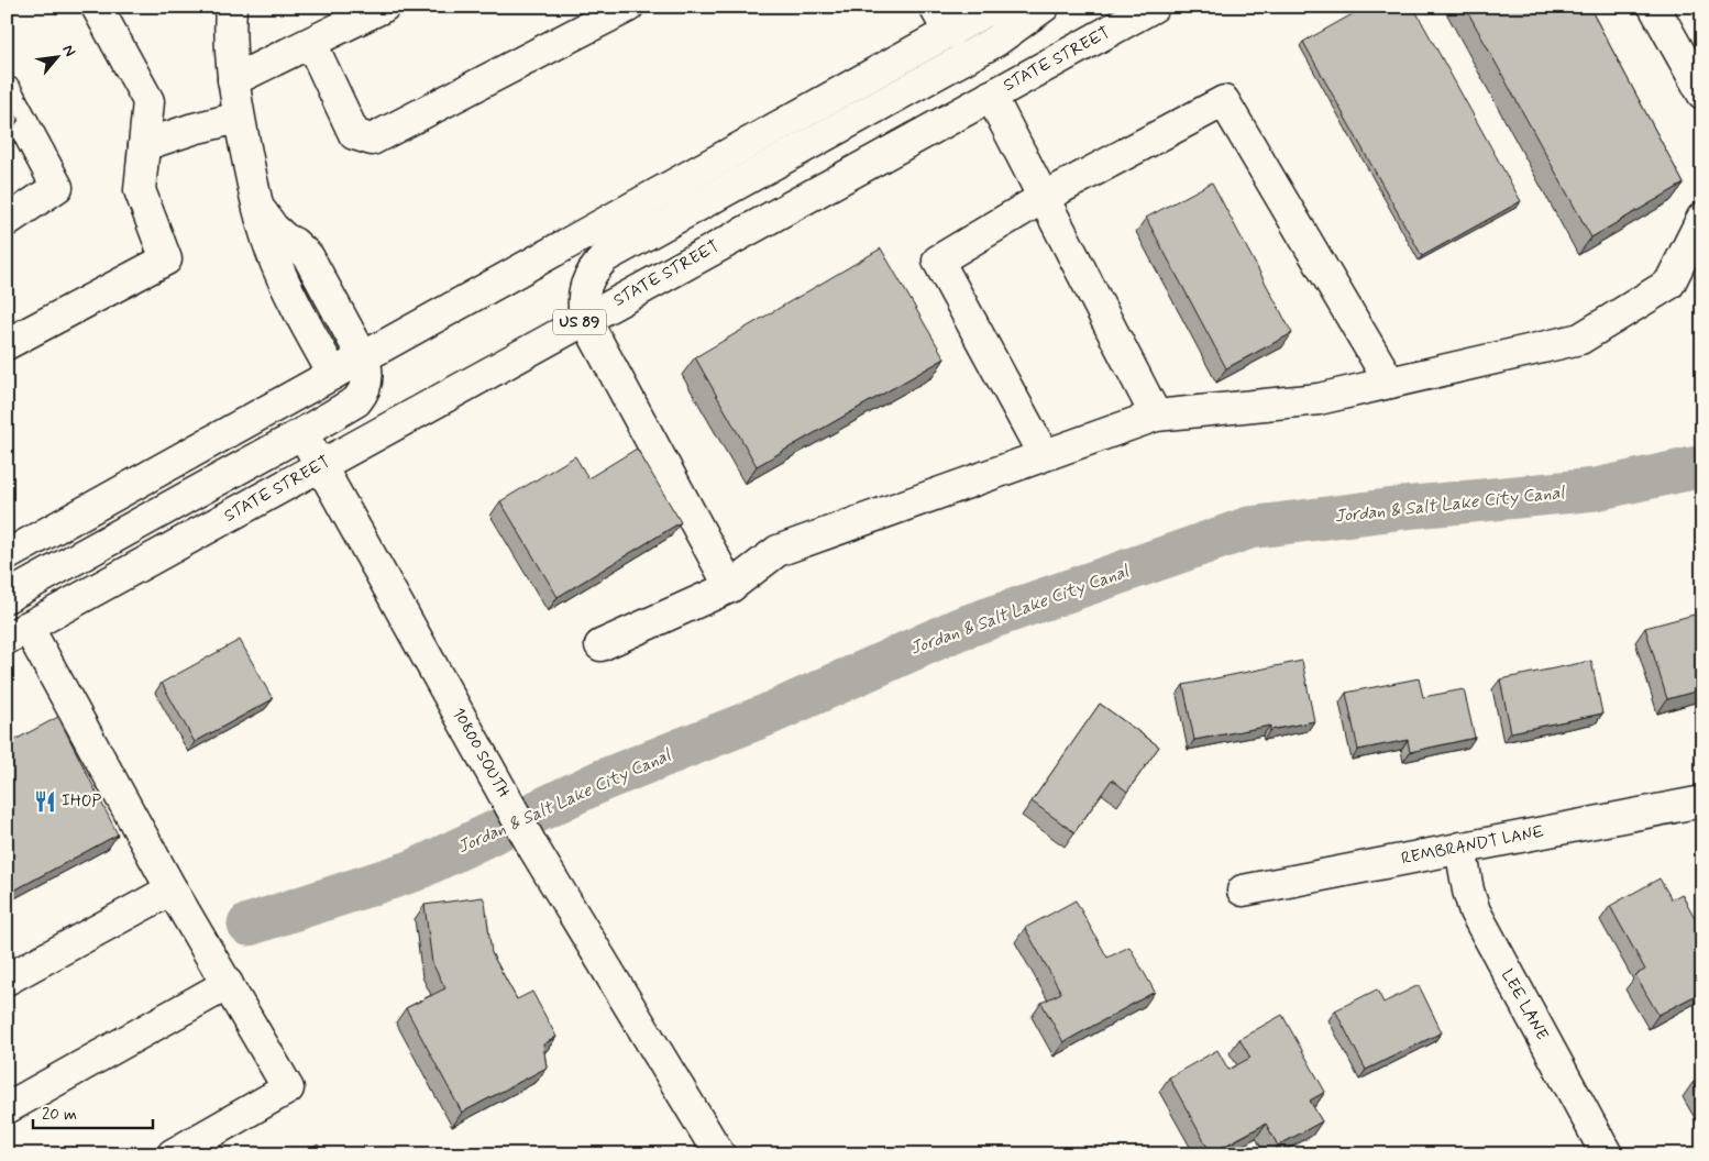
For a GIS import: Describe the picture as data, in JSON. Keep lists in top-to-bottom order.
{
  "streets": {
    "main road": [
      "STATE STREET",
      "US 89",
      "10800 SOUTH",
      "REMBRANDT LANE",
      "LEE LANE"
    ]
  },
  "crossings": [
    ["STATE STREET", "10800 SOUTH"],
    ["REMBRANDT LANE", "LEE LANE"]
  ],
  "water": ["Jordan & Salt Lake City Canal"],
  "places": {
    "restaurant": ["IHOP"]
  },
  "scale_bar": "20 m",
  "north": "top right"
}
